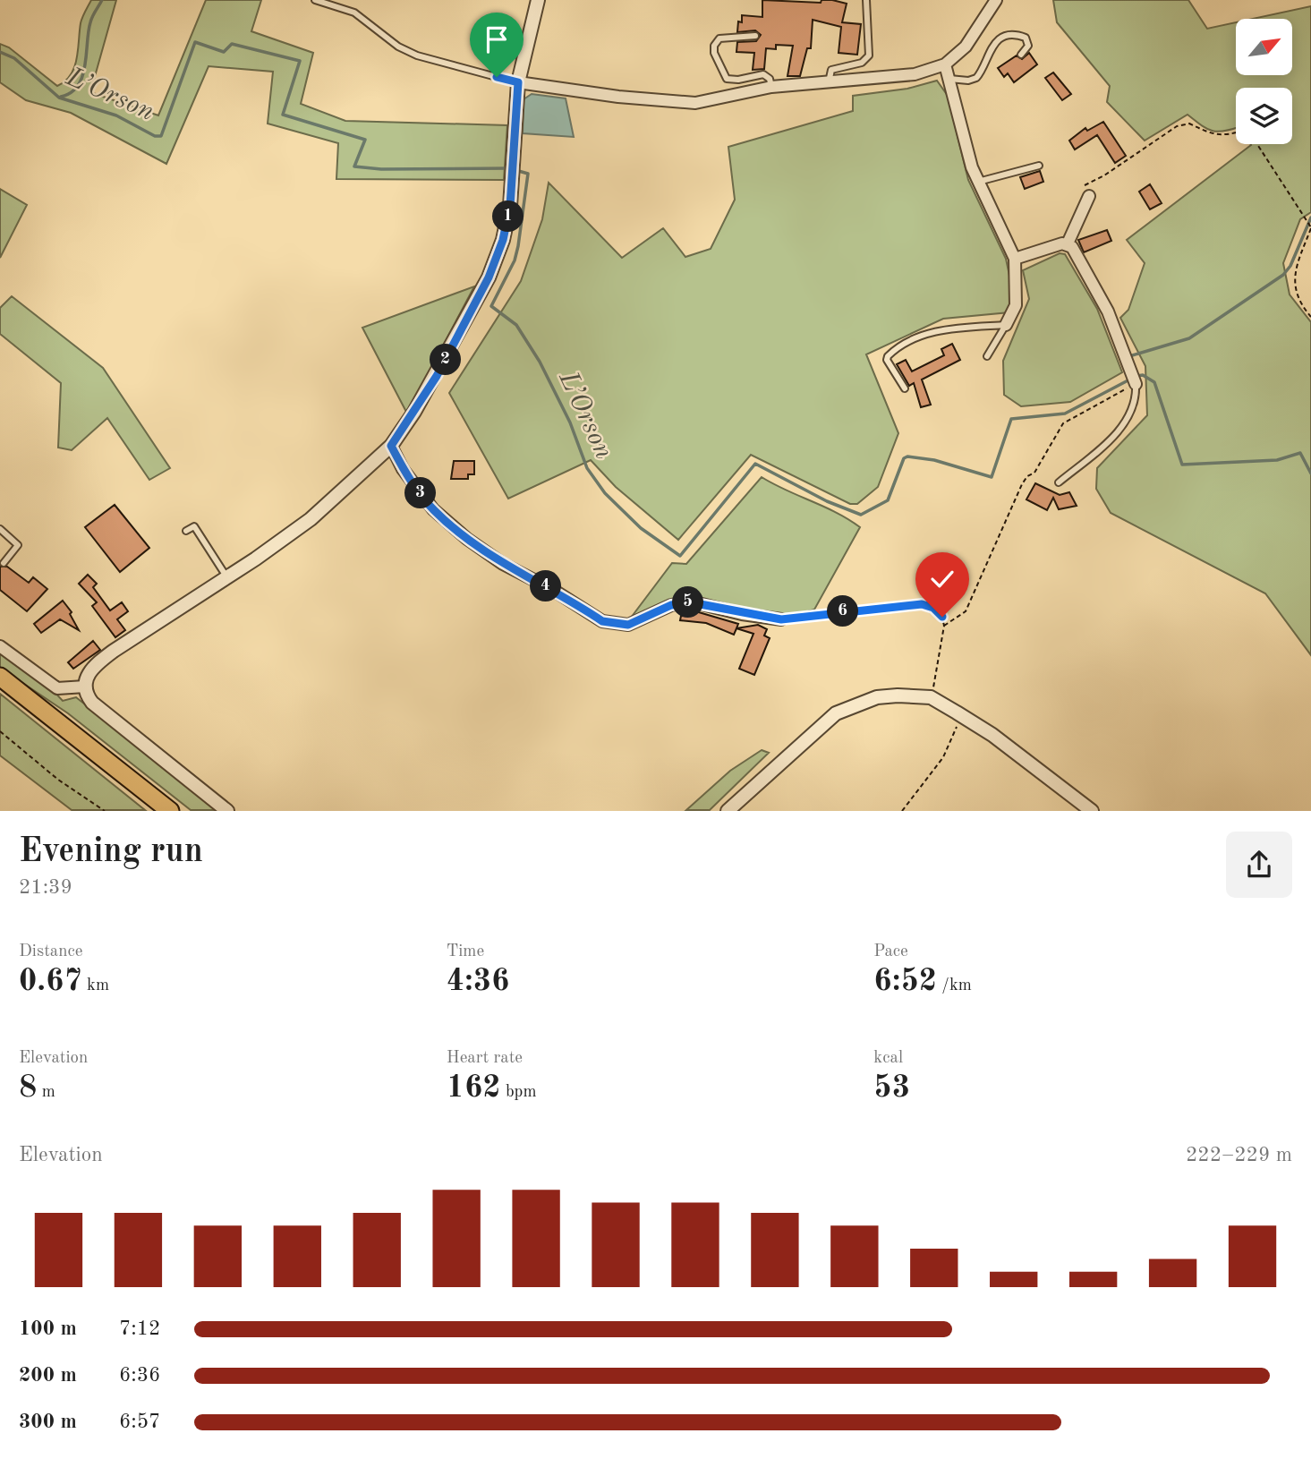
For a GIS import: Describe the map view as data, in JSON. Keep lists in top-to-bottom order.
{
  "water": ["L’Orson"],
  "north": "top right",
  "page": {
    "pins": [
      "1",
      "2",
      "3",
      "4",
      "5",
      "6"
    ],
    "heading": ["Evening run", "21:39"],
    "stats": [
      ["Distance", "0.67 km"],
      ["Time", "4:36"],
      ["Pace", "6:52 /km"],
      ["Elevation", "8 m"],
      ["Heart rate", "162 bpm"],
      ["kcal", "53"]
    ],
    "chart": ["Elevation", "222–229 m"],
    "list": [
      {
        "name": "100 m",
        "note": "7:12"
      },
      {
        "name": "200 m",
        "note": "6:36"
      },
      {
        "name": "300 m",
        "note": "6:57"
      }
    ]
  }
}
